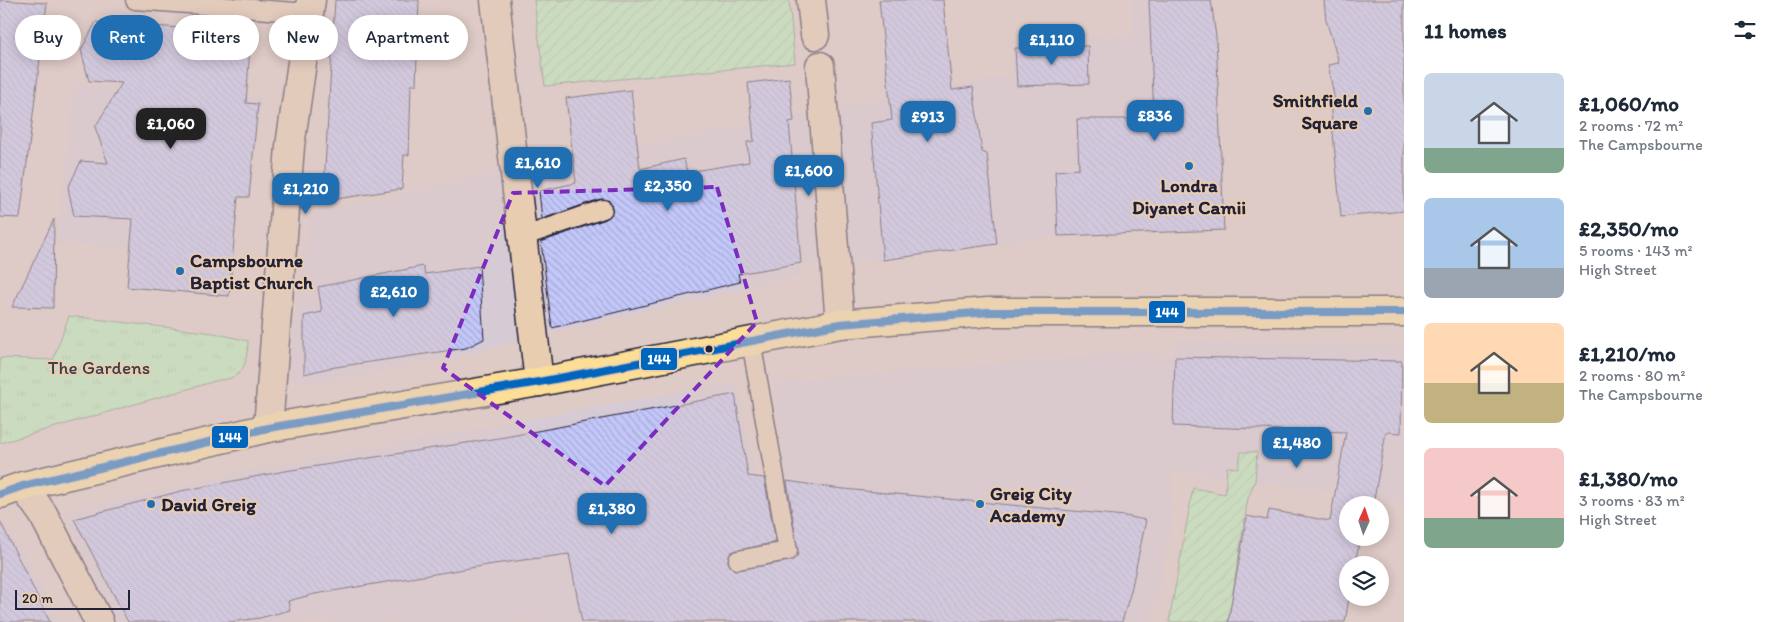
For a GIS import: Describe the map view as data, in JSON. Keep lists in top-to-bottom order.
{
  "parks": ["The Gardens"],
  "places": [
    "Smithfield Square",
    "Londra Diyanet Camii",
    "Campsbourne Baptist Church",
    "David Greig",
    "Greig City Academy"
  ],
  "lines": ["transit line 144"],
  "scale_bar": "20 m",
  "north": "top",
  "page": {
    "heading": "11 homes",
    "chip": [
      "Buy",
      "Rent",
      "Filters",
      "New",
      "Apartment"
    ],
    "price": [
      "£1,110",
      "£836",
      "£913",
      "£1,060",
      "£1,610",
      "£1,600",
      "£2,350",
      "£1,210",
      "£2,610",
      "£1,480",
      "£1,380"
    ],
    "list": [
      {
        "name": "£1,060/mo",
        "note": "2 rooms · 72 m² · The Campsbourne"
      },
      {
        "name": "£2,350/mo",
        "note": "5 rooms · 143 m² · High Street"
      },
      {
        "name": "£1,210/mo",
        "note": "2 rooms · 80 m² · The Campsbourne"
      },
      {
        "name": "£1,380/mo",
        "note": "3 rooms · 83 m² · High Street"
      }
    ],
    "scale": "20 m"
  }
}
